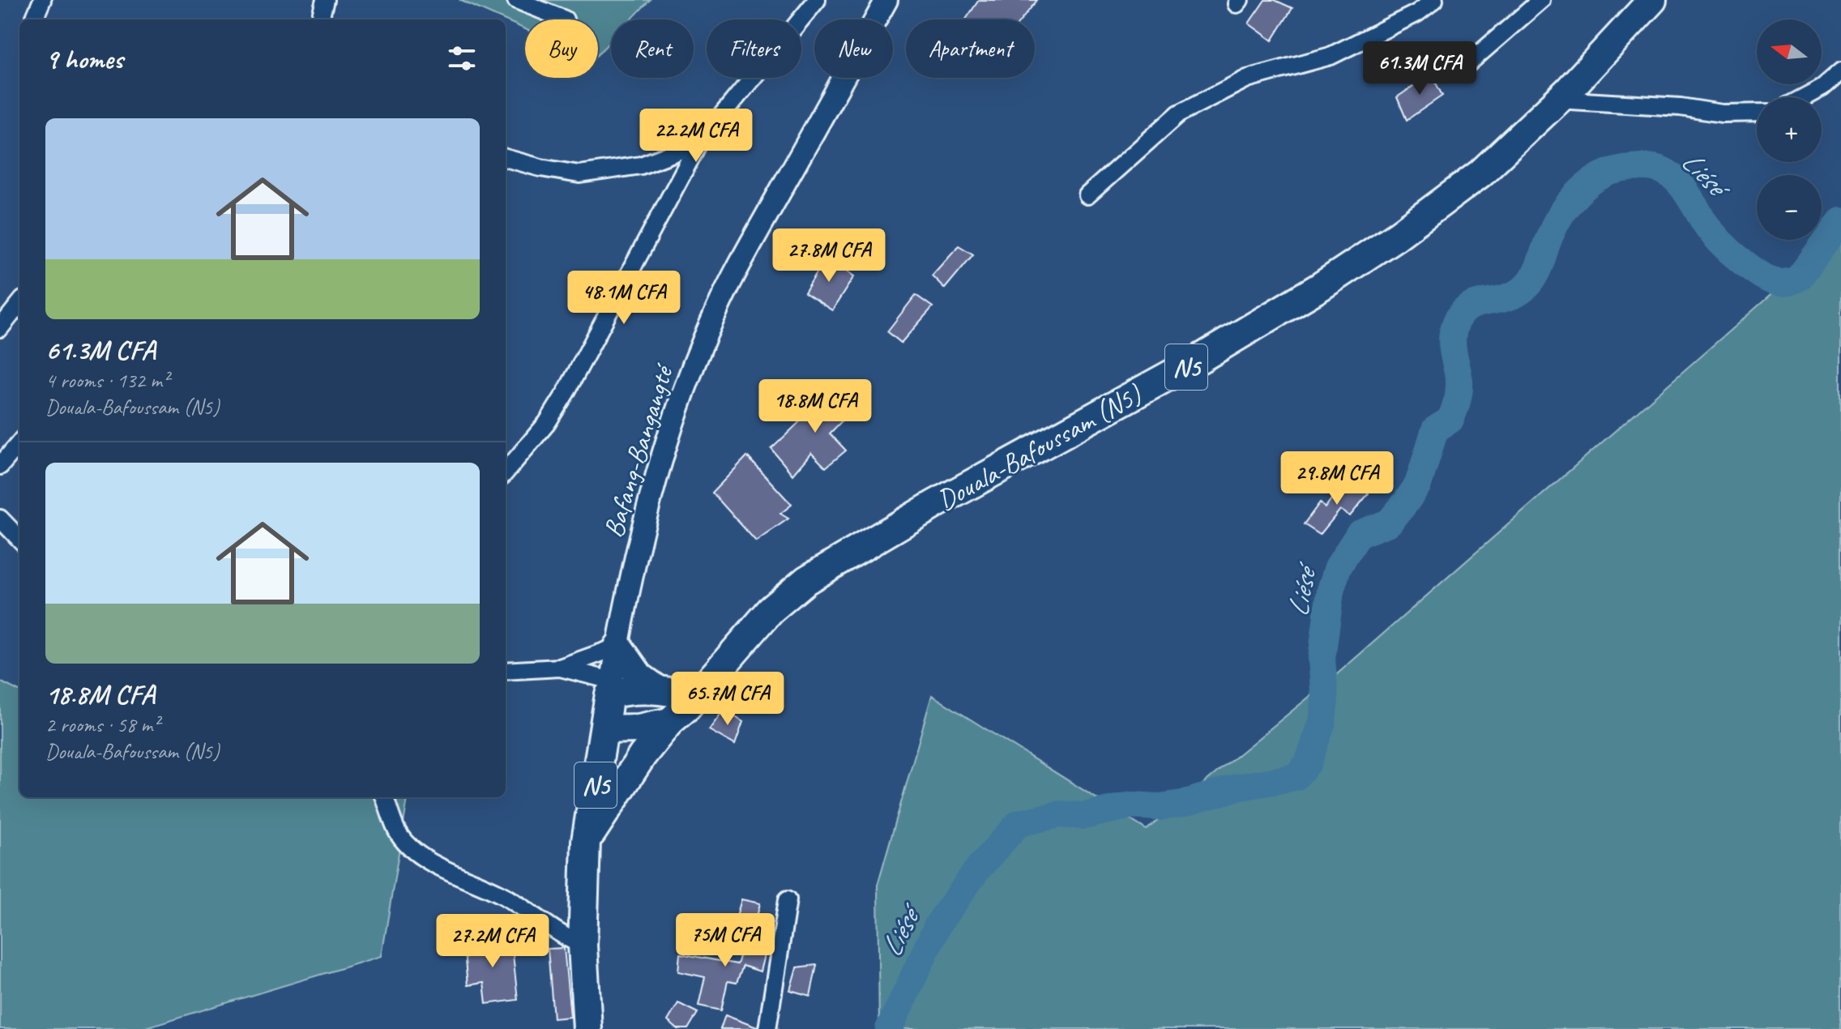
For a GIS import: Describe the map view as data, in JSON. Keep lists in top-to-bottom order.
{
  "streets": {
    "highway": ["N5", "Douala-Bafoussam (N5)"],
    "street": ["Bafang-Bangangté"]
  },
  "crossings": [
    ["N5", "Douala-Bafoussam (N5)"],
    ["N5", "Bafang-Bangangté"]
  ],
  "water": ["Liésé"],
  "north": "left",
  "page": {
    "map_buttons": ["+", "−"],
    "chip": [
      "Buy",
      "Rent",
      "Filters",
      "New",
      "Apartment"
    ],
    "heading": "9 homes",
    "price": [
      "61.3M CFA",
      "22.2M CFA",
      "27.8M CFA",
      "48.1M CFA",
      "18.8M CFA",
      "29.8M CFA",
      "65.7M CFA",
      "75M CFA",
      "27.2M CFA"
    ],
    "list": [
      {
        "name": "61.3M CFA",
        "note": "4 rooms · 132 m² · Douala-Bafoussam (N5)"
      },
      {
        "name": "18.8M CFA",
        "note": "2 rooms · 58 m² · Douala-Bafoussam (N5)"
      }
    ]
  }
}
